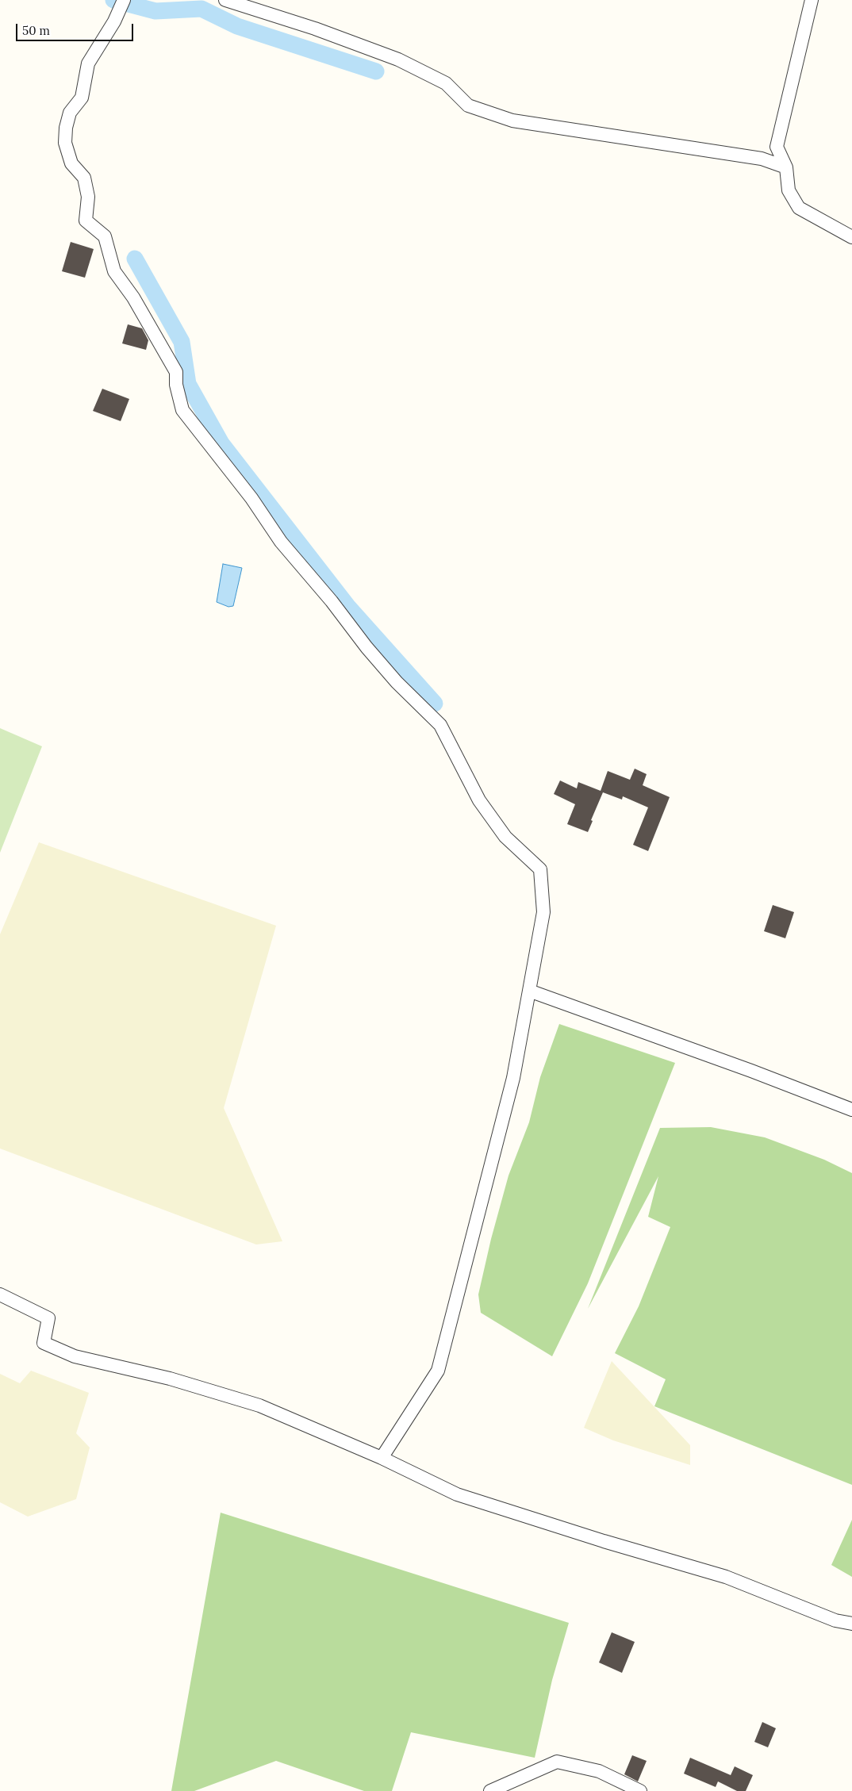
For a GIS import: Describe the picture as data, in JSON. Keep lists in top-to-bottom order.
{
  "scale_bar": "50 m"
}
